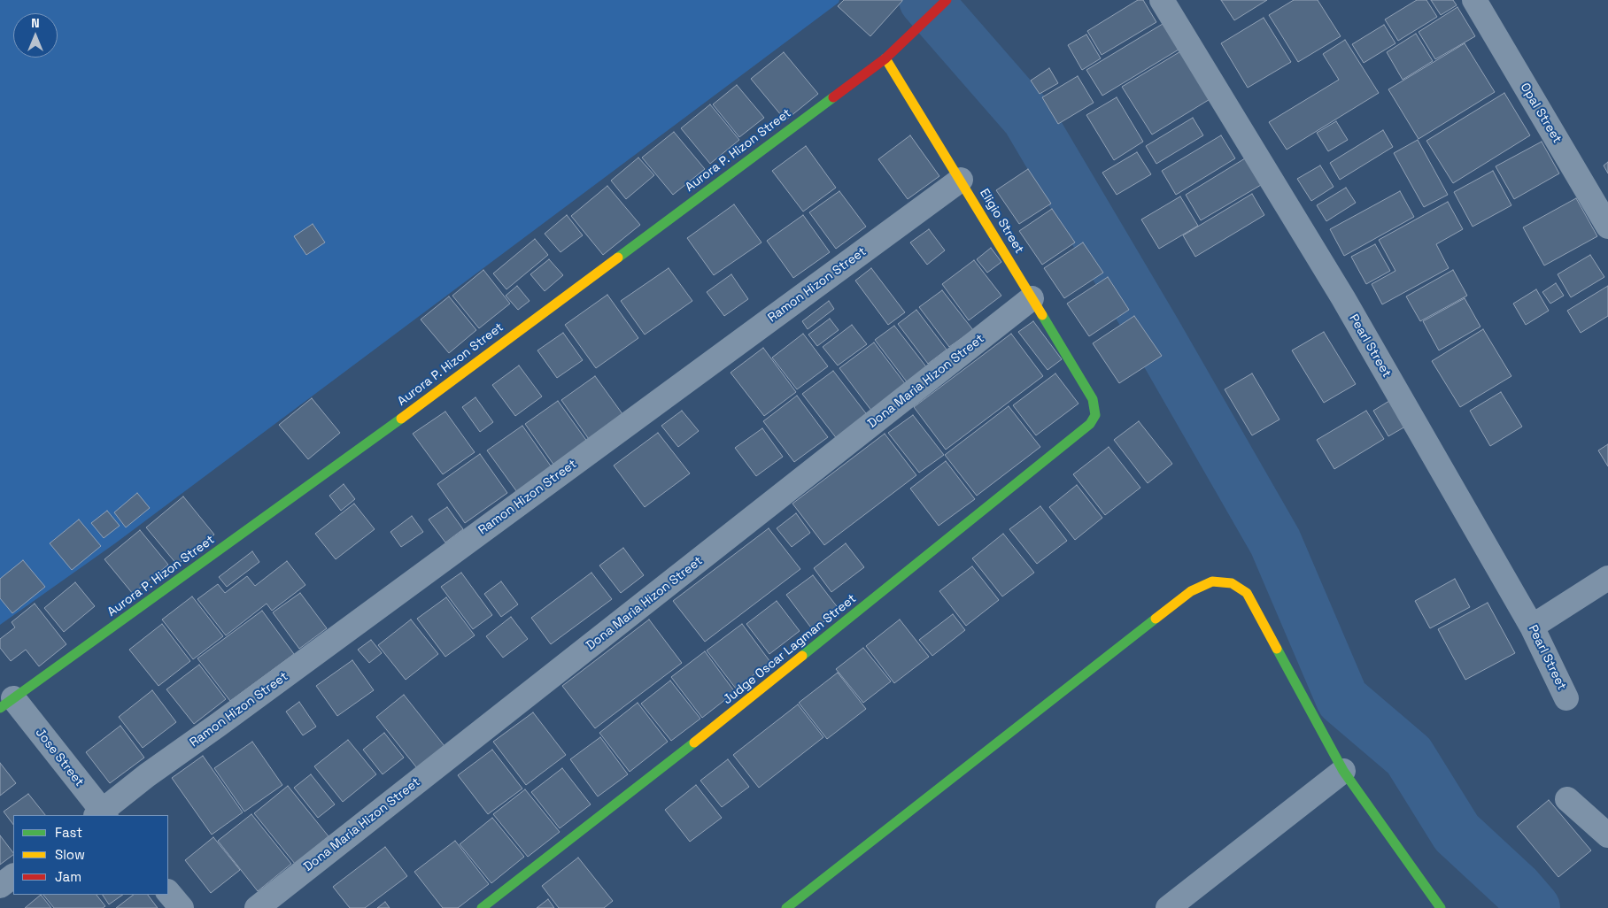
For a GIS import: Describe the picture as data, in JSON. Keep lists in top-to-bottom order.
{
  "streets": {
    "street": [
      "Opal Street",
      "Aurora P. Hizon Street",
      "Eligio Street",
      "Ramon Hizon Street",
      "Pearl Street",
      "Dona Maria Hizon Street",
      "Judge Oscar Lagman Street",
      "Jose Street"
    ]
  },
  "crossings": [
    ["Aurora P. Hizon Street", "Eligio Street"],
    ["Aurora P. Hizon Street", "Jose Street"],
    ["Eligio Street", "Ramon Hizon Street"],
    ["Eligio Street", "Dona Maria Hizon Street"],
    ["Eligio Street", "Judge Oscar Lagman Street"],
    ["Ramon Hizon Street", "Jose Street"]
  ],
  "legend": ["Fast", "Slow", "Jam"],
  "north": "top"
}
